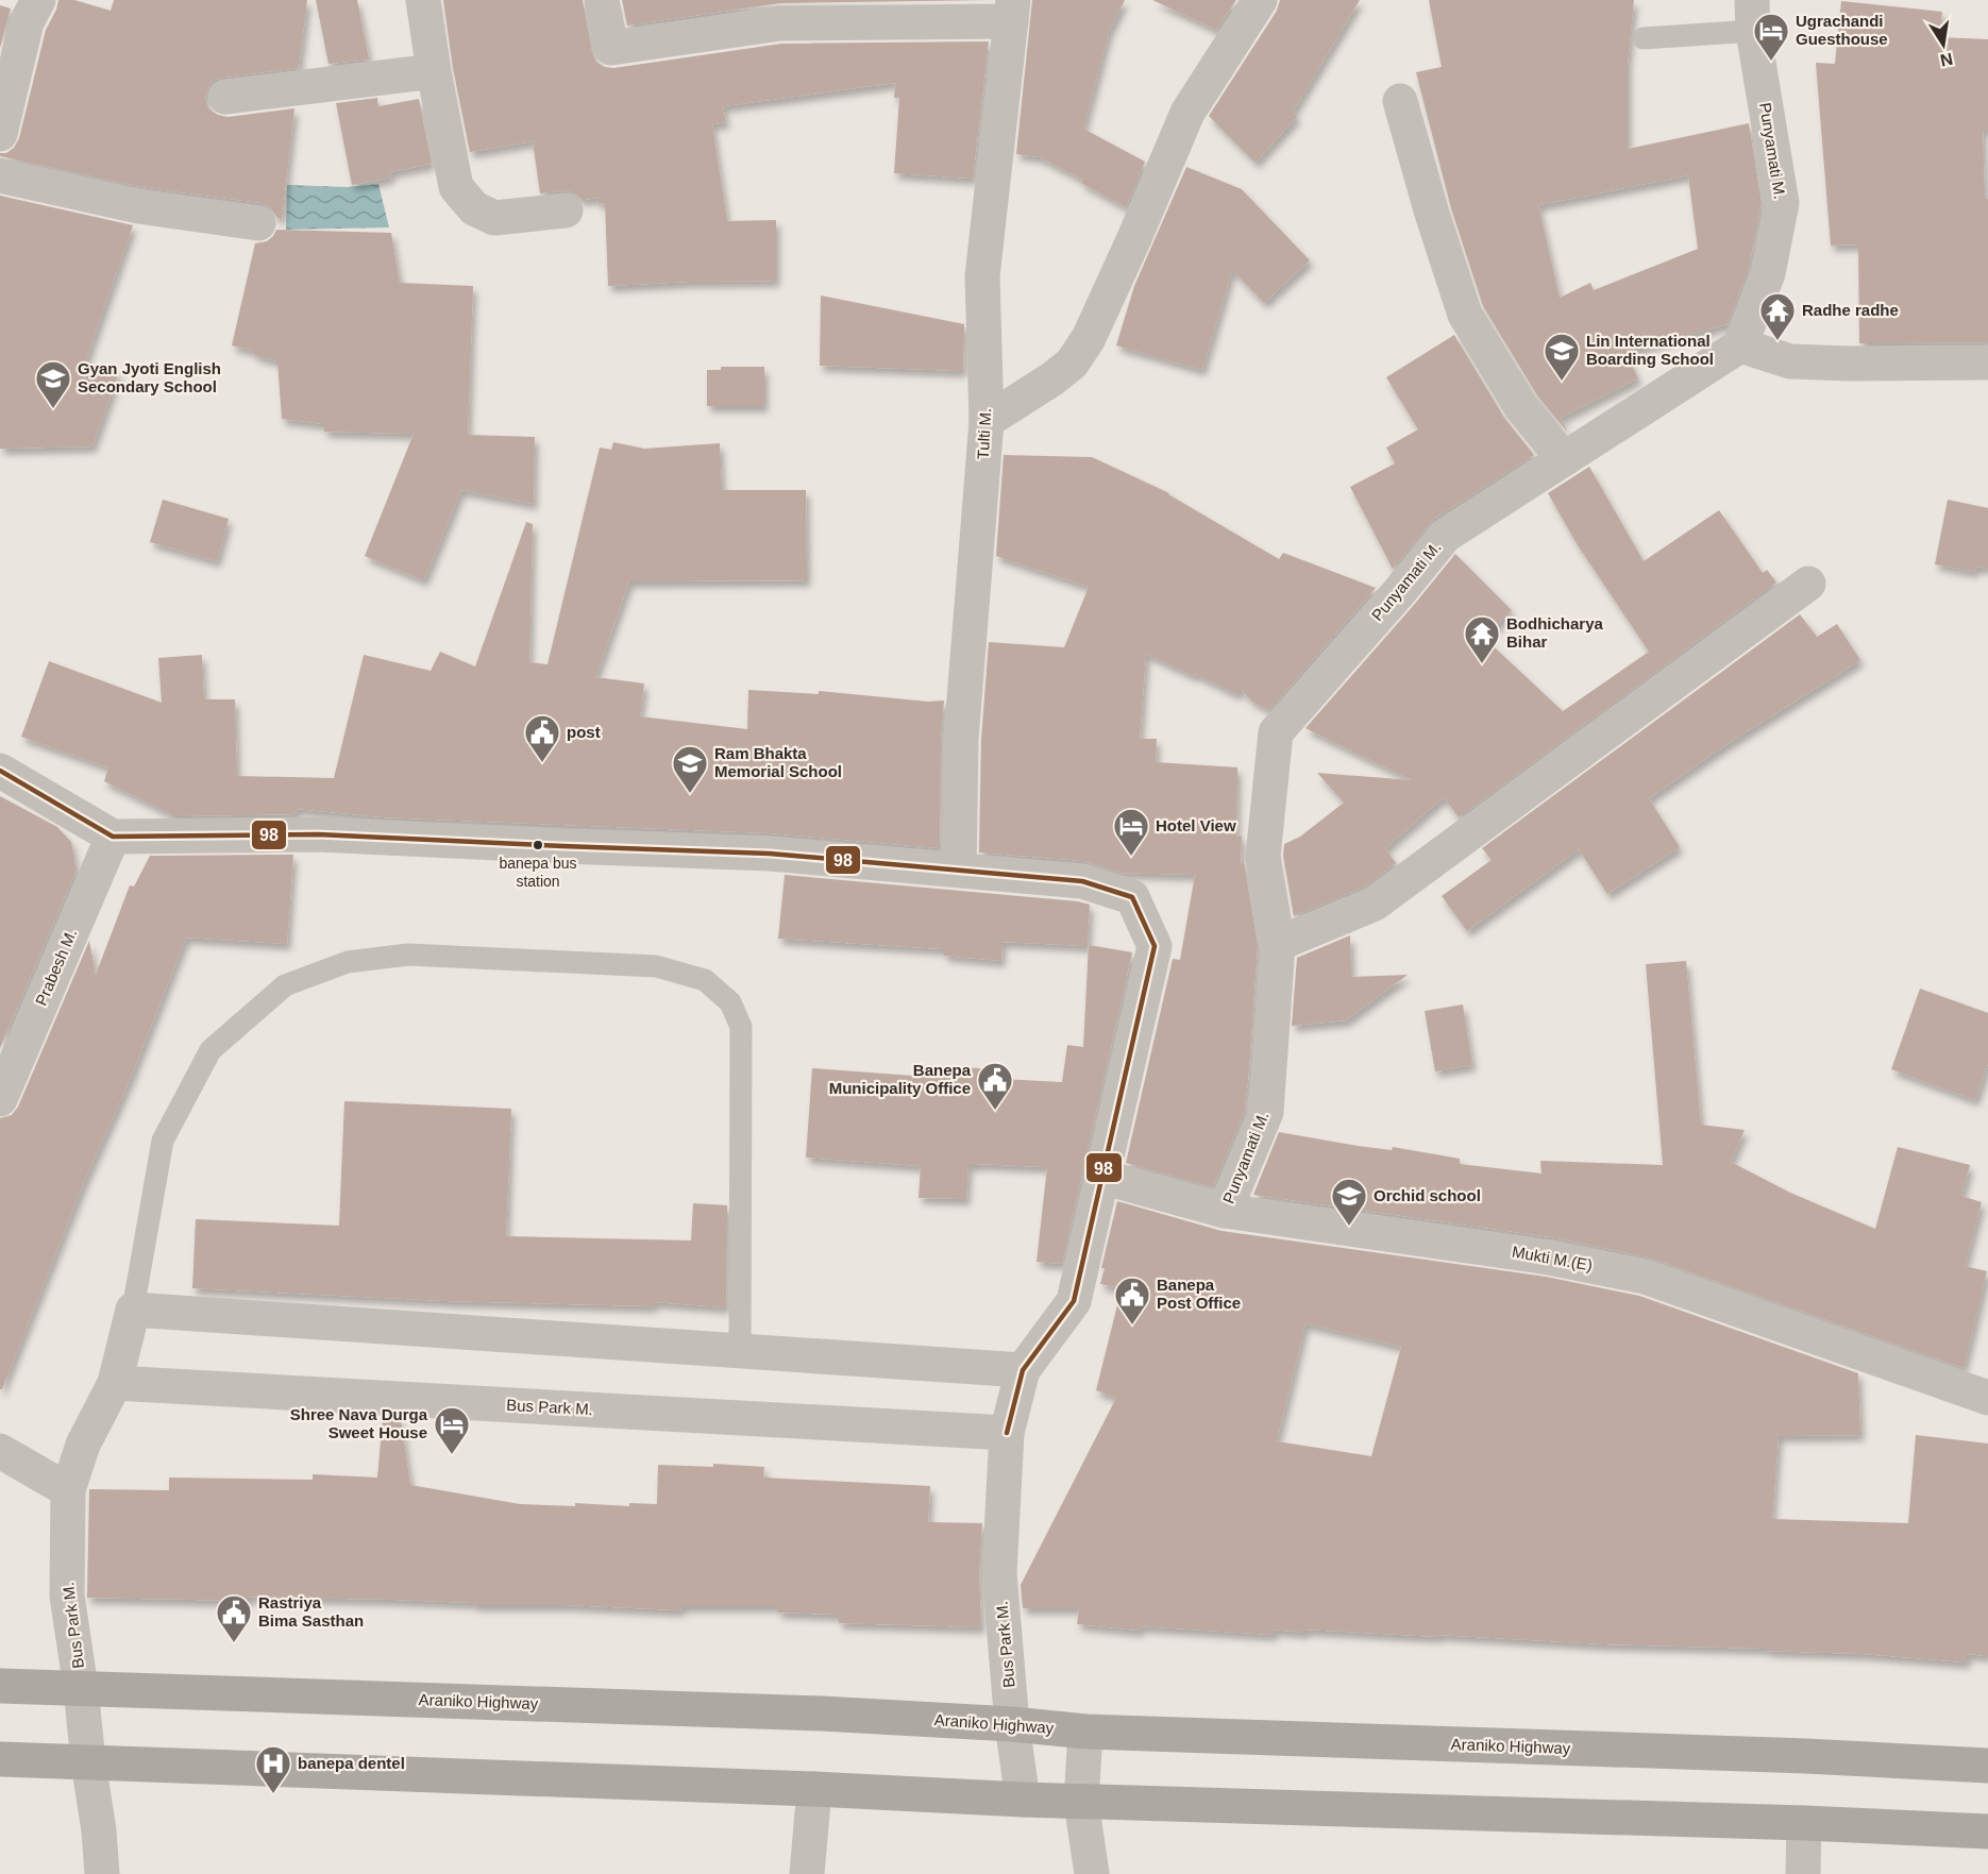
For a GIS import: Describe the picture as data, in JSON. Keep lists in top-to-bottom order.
{
  "streets": {
    "highway": ["Araniko Highway"],
    "street": [
      "Punyamati M.",
      "Tulti M.",
      "Prabesh M.",
      "Mukti M.(E)",
      "Bus Park M."
    ]
  },
  "crossings": [
    ["Punyamati M.", "Mukti M.(E)"],
    ["Bus Park M.", "Araniko Highway"]
  ],
  "places": {
    "hotel": ["Ugrachandi Guesthouse", "Hotel View", "Shree Nava Durga Sweet House"],
    "temple": ["Radhe radhe", "Bodhicharya Bihar"],
    "school or university": [
      "Lin International Boarding School",
      "Gyan Jyoti English Secondary School",
      "Ram Bhakta Memorial School",
      "Orchid school"
    ],
    "public building": [
      "post",
      "Banepa Municipality Office",
      "Banepa Post Office",
      "Rastriya Bima Sasthan"
    ],
    "other": ["banepa bus station"],
    "hospital": ["banepa dentel"]
  },
  "lines": ["transit line 98"],
  "north": "bottom"
}
